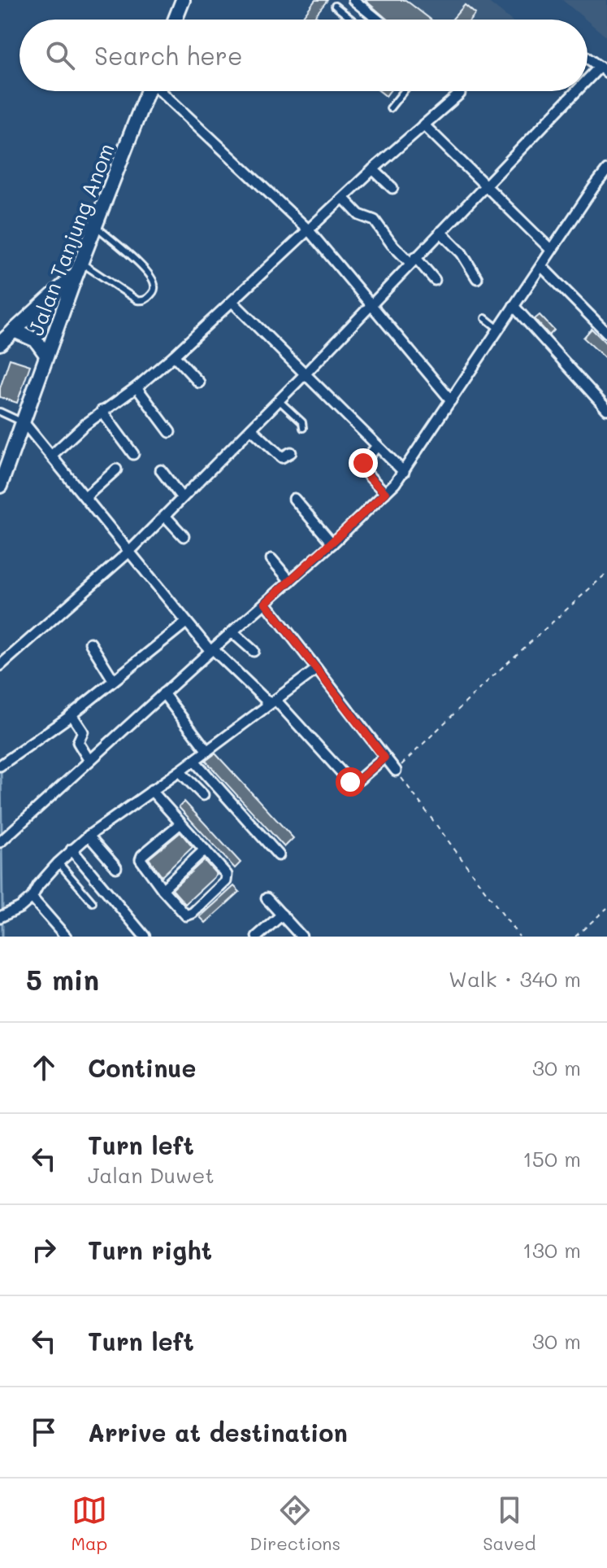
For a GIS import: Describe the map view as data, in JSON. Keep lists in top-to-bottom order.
{
  "streets": {
    "main road": ["Jalan Tanjung Anom"]
  },
  "page": {
    "search": "Search here",
    "heading": ["5 min", "Walk · 340 m"],
    "list": [
      ["Continue", "30 m"],
      ["Turn left", "Jalan Duwet", "150 m"],
      ["Turn right", "130 m"],
      ["Turn left", "30 m"],
      "Arrive at destination"
    ],
    "nav": ["Map", "Directions", "Saved"]
  }
}
